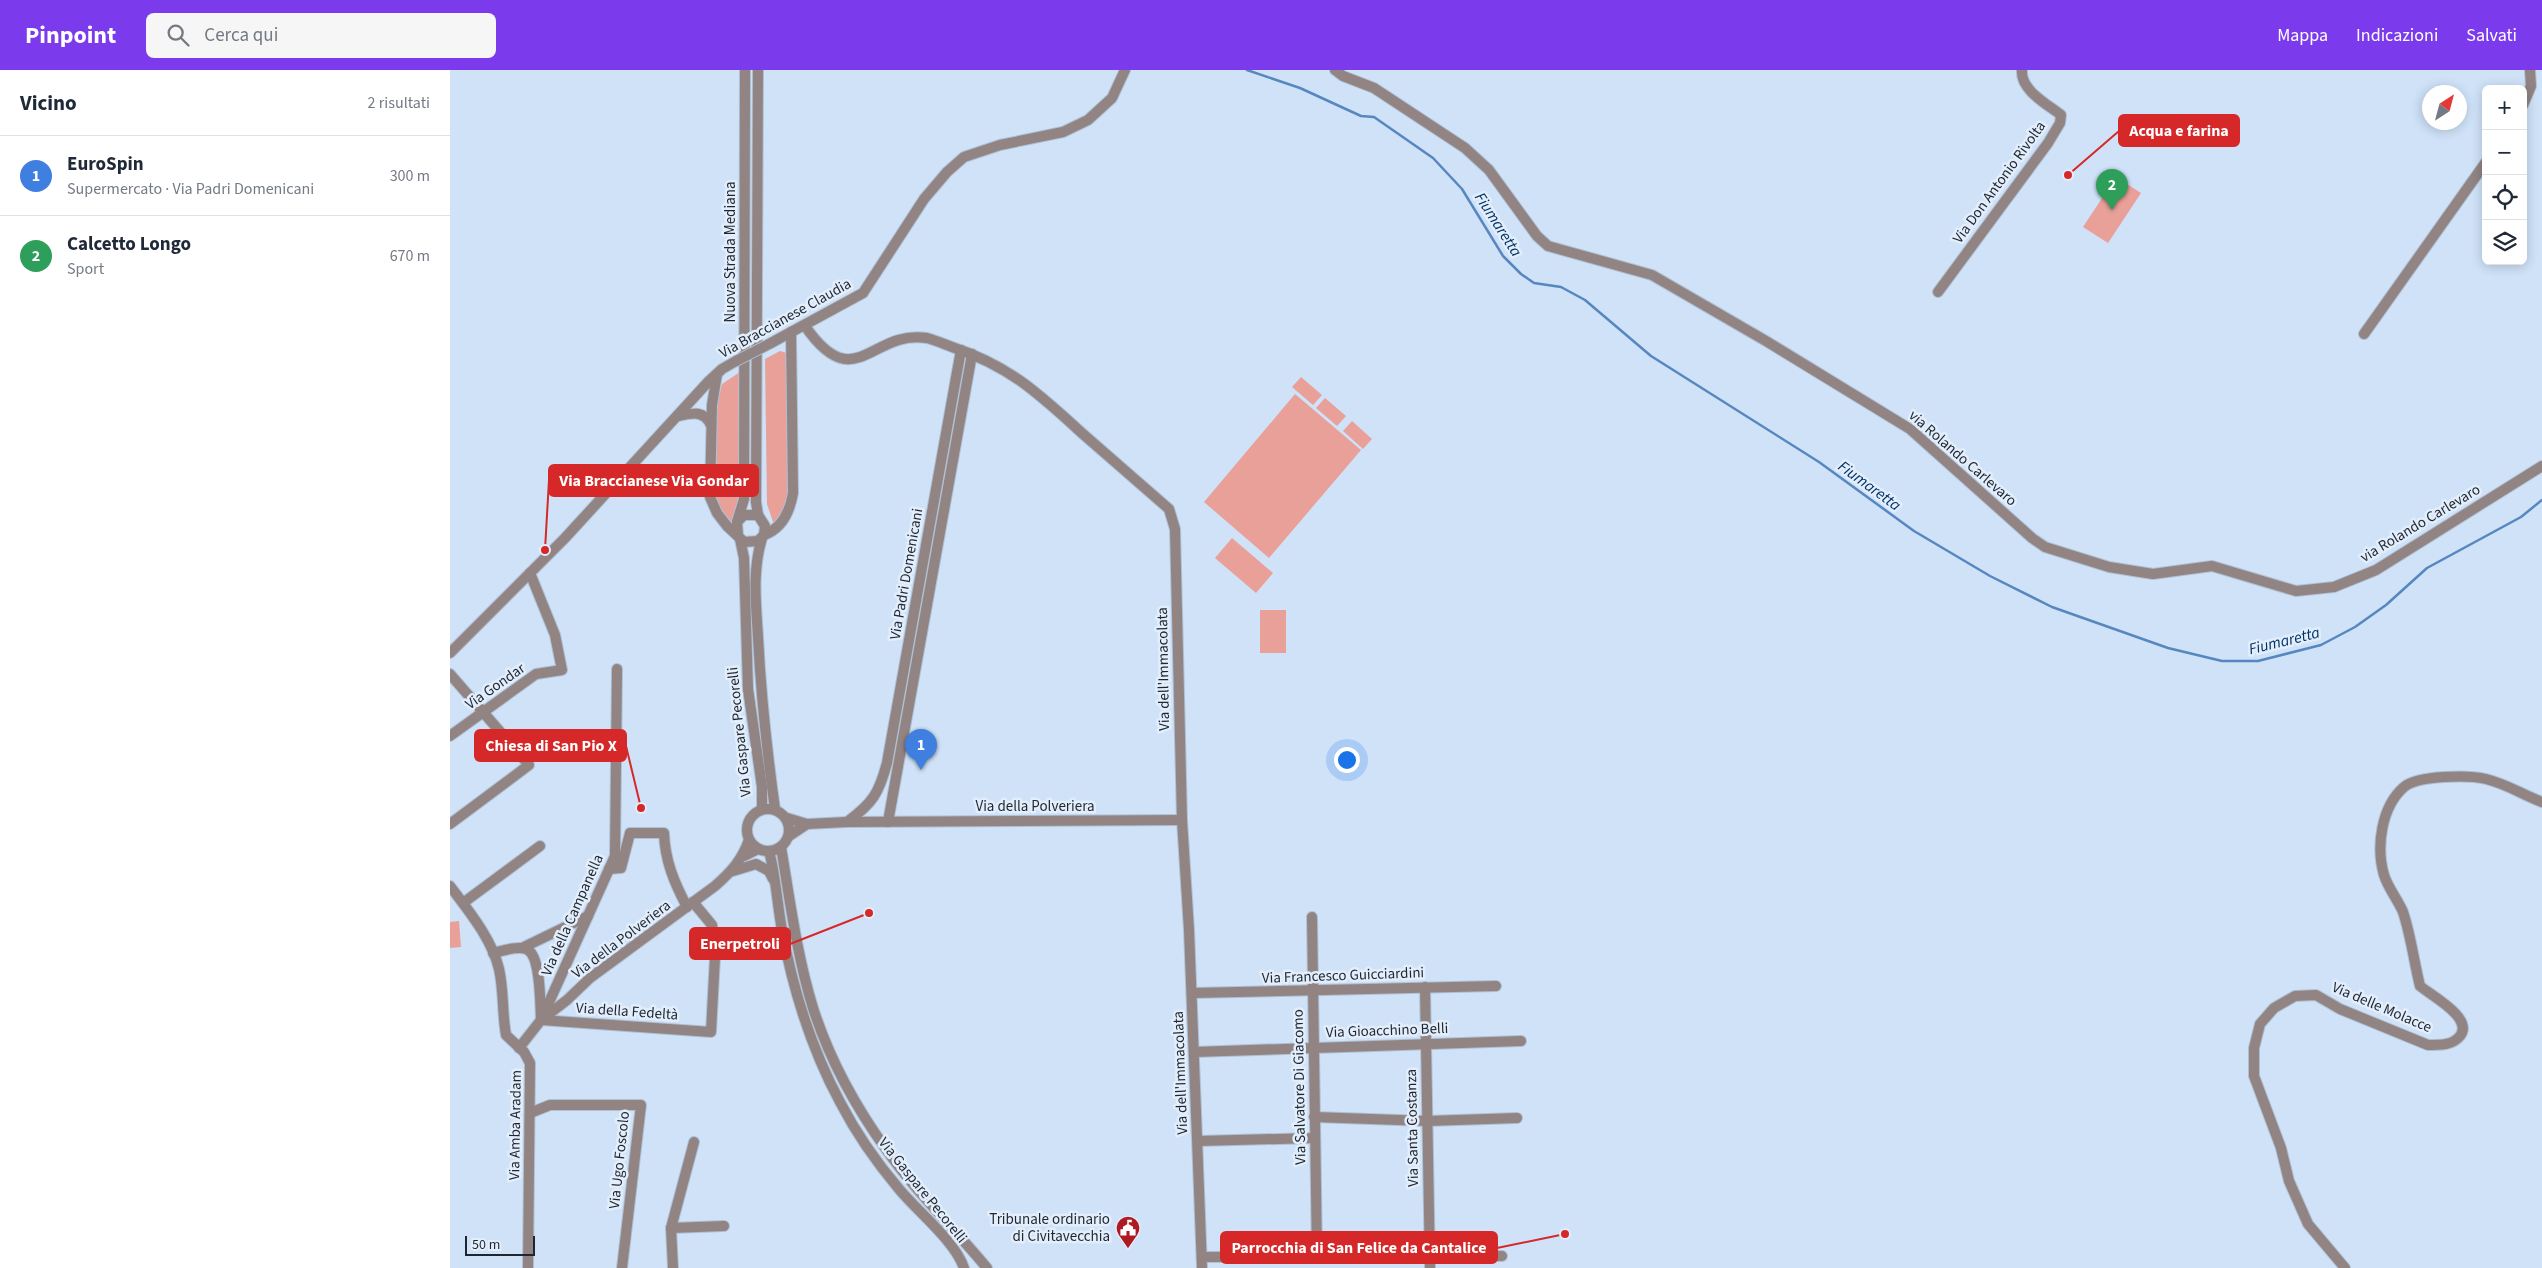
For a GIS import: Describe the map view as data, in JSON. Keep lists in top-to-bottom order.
{
  "streets": {
    "street": [
      "Via Don Antonio Rivolta",
      "Nuova Strada Mediana",
      "Via Braccianese Claudia",
      "via Rolando Carlevaro",
      "Via Padri Domenicani",
      "Via dell'Immacolata",
      "Via Gondar",
      "Via Gaspare Pecorelli",
      "Via della Polveriera",
      "Via della Campanella",
      "Via Francesco Guicciardini",
      "Via delle Molacce",
      "Via della Fedeltà",
      "Via Gioacchino Belli",
      "Via Salvatore Di Giacomo",
      "Via Amba Aradam",
      "Via Santa Costanza",
      "Via Ugo Foscolo"
    ]
  },
  "crossings": [
    ["Nuova Strada Mediana", "Via Gaspare Pecorelli"],
    ["Via Braccianese Claudia", "Via dell'Immacolata"],
    ["Via Braccianese Claudia", "Via Gondar"],
    ["Via Padri Domenicani", "Via dell'Immacolata"],
    ["Via Padri Domenicani", "Via della Polveriera"],
    ["Via dell'Immacolata", "Via della Polveriera"],
    ["Via dell'Immacolata", "Via Francesco Guicciardini"],
    ["Via dell'Immacolata", "Via Gioacchino Belli"],
    ["Via Gaspare Pecorelli", "Via della Polveriera"],
    ["Via della Polveriera", "Via della Campanella"],
    ["Via della Polveriera", "Via della Fedeltà"],
    ["Via della Polveriera", "Via Amba Aradam"],
    ["Via della Campanella", "Via della Fedeltà"],
    ["Via Francesco Guicciardini", "Via Salvatore Di Giacomo"],
    ["Via Francesco Guicciardini", "Via Santa Costanza"],
    ["Via Gioacchino Belli", "Via Salvatore Di Giacomo"],
    ["Via Gioacchino Belli", "Via Santa Costanza"],
    ["Via Amba Aradam", "Via Ugo Foscolo"]
  ],
  "water": ["Fiumaretta"],
  "places": {
    "other": [
      "Acqua e farina",
      "Via Braccianese Via Gondar",
      "Chiesa di San Pio X",
      "Enerpetroli",
      "Parrocchia di San Felice da Cantalice"
    ],
    "public building": ["Tribunale ordinario di Civitavecchia"]
  },
  "scale_bar": "50 m",
  "north": "top right",
  "page": {
    "header": "Pinpoint",
    "search": "Cerca qui",
    "nav": ["Mappa", "Indicazioni", "Salvati"],
    "heading": ["Vicino", "2 risultati"],
    "map_buttons": ["+", "−"],
    "list": [
      {
        "mark": "1",
        "name": "EuroSpin",
        "note": "Supermercato · Via Padri Domenicani",
        "value": "300 m"
      },
      {
        "mark": "2",
        "name": "Calcetto Longo",
        "note": "Sport",
        "value": "670 m"
      }
    ],
    "pins": ["2", "1"],
    "scale": "50 m"
  }
}
